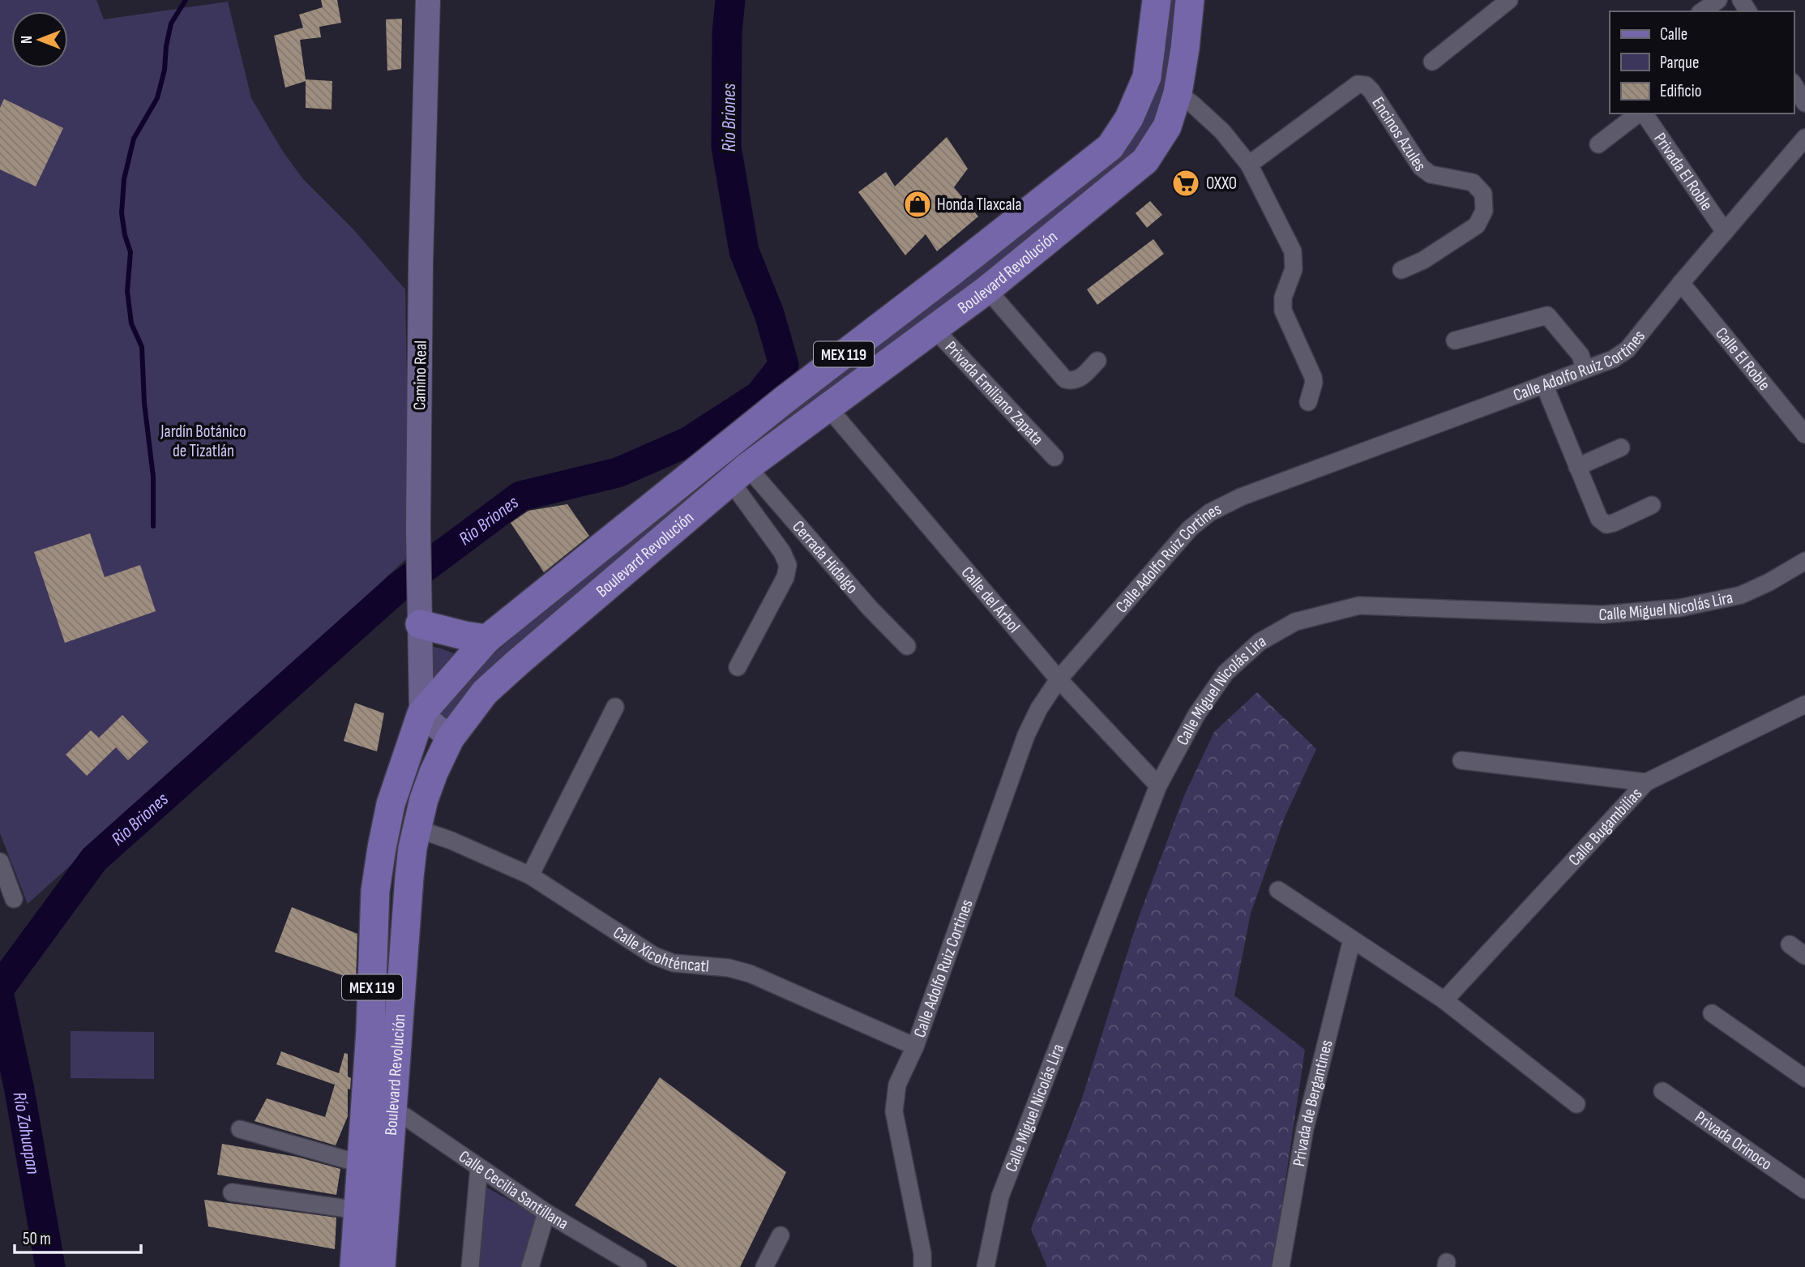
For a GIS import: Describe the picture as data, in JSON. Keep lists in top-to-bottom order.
{
  "streets": {
    "main road": ["Boulevard Revolución", "MEX 119", "Camino Real"],
    "street": [
      "Encinos Azules",
      "Privada El Roble",
      "Calle El Roble",
      "Calle Adolfo Ruiz Cortines",
      "Privada Emiliano Zapata",
      "Cerrada Hidalgo",
      "Calle del Árbol",
      "Calle Miguel Nicolás Lira",
      "Calle Bugambilias",
      "Calle Xicohténcatl",
      "Privada de Bergantines",
      "Privada Orinoco",
      "Calle Cecilia Santillana"
    ]
  },
  "crossings": [
    ["Privada El Roble", "Calle Adolfo Ruiz Cortines"],
    ["Boulevard Revolución", "Camino Real"],
    ["Boulevard Revolución", "Privada Emiliano Zapata"],
    ["Boulevard Revolución", "Cerrada Hidalgo"],
    ["Boulevard Revolución", "Calle del Árbol"],
    ["Boulevard Revolución", "Calle Xicohténcatl"],
    ["Boulevard Revolución", "Calle Cecilia Santillana"],
    ["Calle El Roble", "Calle Adolfo Ruiz Cortines"],
    ["Calle Adolfo Ruiz Cortines", "Calle del Árbol"],
    ["Calle Adolfo Ruiz Cortines", "Calle Xicohténcatl"],
    ["Calle del Árbol", "Calle Miguel Nicolás Lira"]
  ],
  "water": ["Rio Briones", "Río Zahuapan"],
  "parks": ["Jardín Botánico de Tizatlán"],
  "places": {
    "supermarket": ["OXXO"],
    "shop": ["Honda Tlaxcala"]
  },
  "legend": ["Calle", "Parque", "Edificio"],
  "scale_bar": "50 m",
  "north": "left"
}
